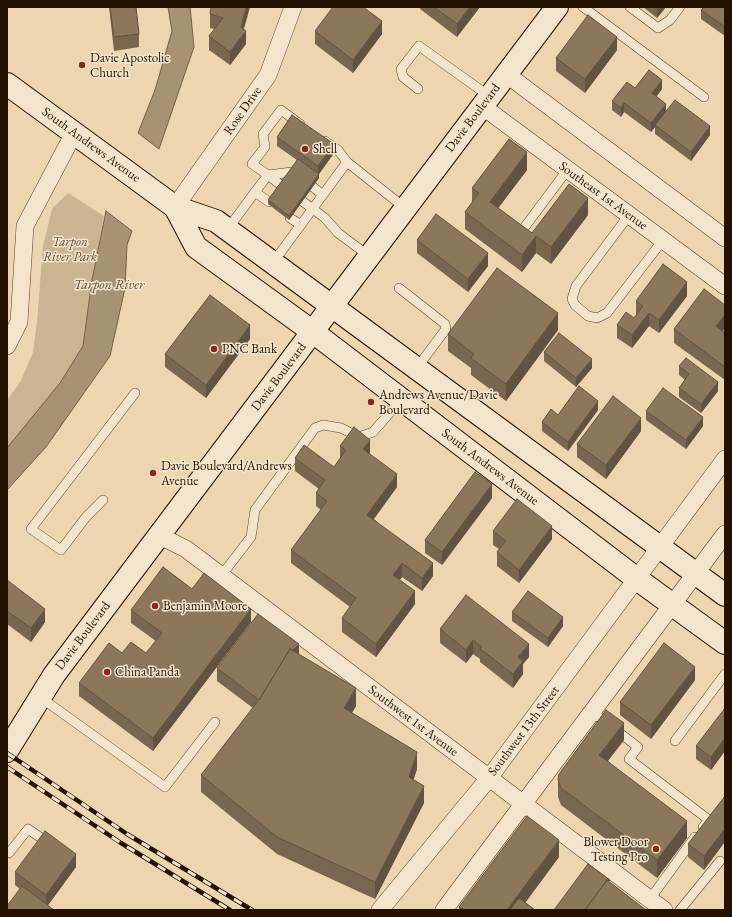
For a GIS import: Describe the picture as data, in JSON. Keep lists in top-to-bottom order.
{
  "streets": {
    "main road": ["Davie Boulevard", "South Andrews Avenue"],
    "street": [
      "Rose Drive",
      "Southeast 1st Avenue",
      "Southwest 1st Avenue",
      "Southwest 13th Street"
    ]
  },
  "crossings": [
    ["Rose Drive", "South Andrews Avenue"],
    ["Davie Boulevard", "South Andrews Avenue"],
    ["Davie Boulevard", "Southeast 1st Avenue"],
    ["Davie Boulevard", "Southwest 1st Avenue"],
    ["South Andrews Avenue", "Southwest 13th Street"],
    ["Southwest 1st Avenue", "Southwest 13th Street"]
  ],
  "water": ["Tarpon River"],
  "parks": ["Tarpon River Park"],
  "places": [
    "Davie Apostolic Church",
    "Shell",
    "PNC Bank",
    "Andrews Avenue/Davie Boulevard",
    "Davie Boulevard/Andrews Avenue",
    "Benjamin Moore",
    "China Panda",
    "Blower Door Testing Pro"
  ]
}
